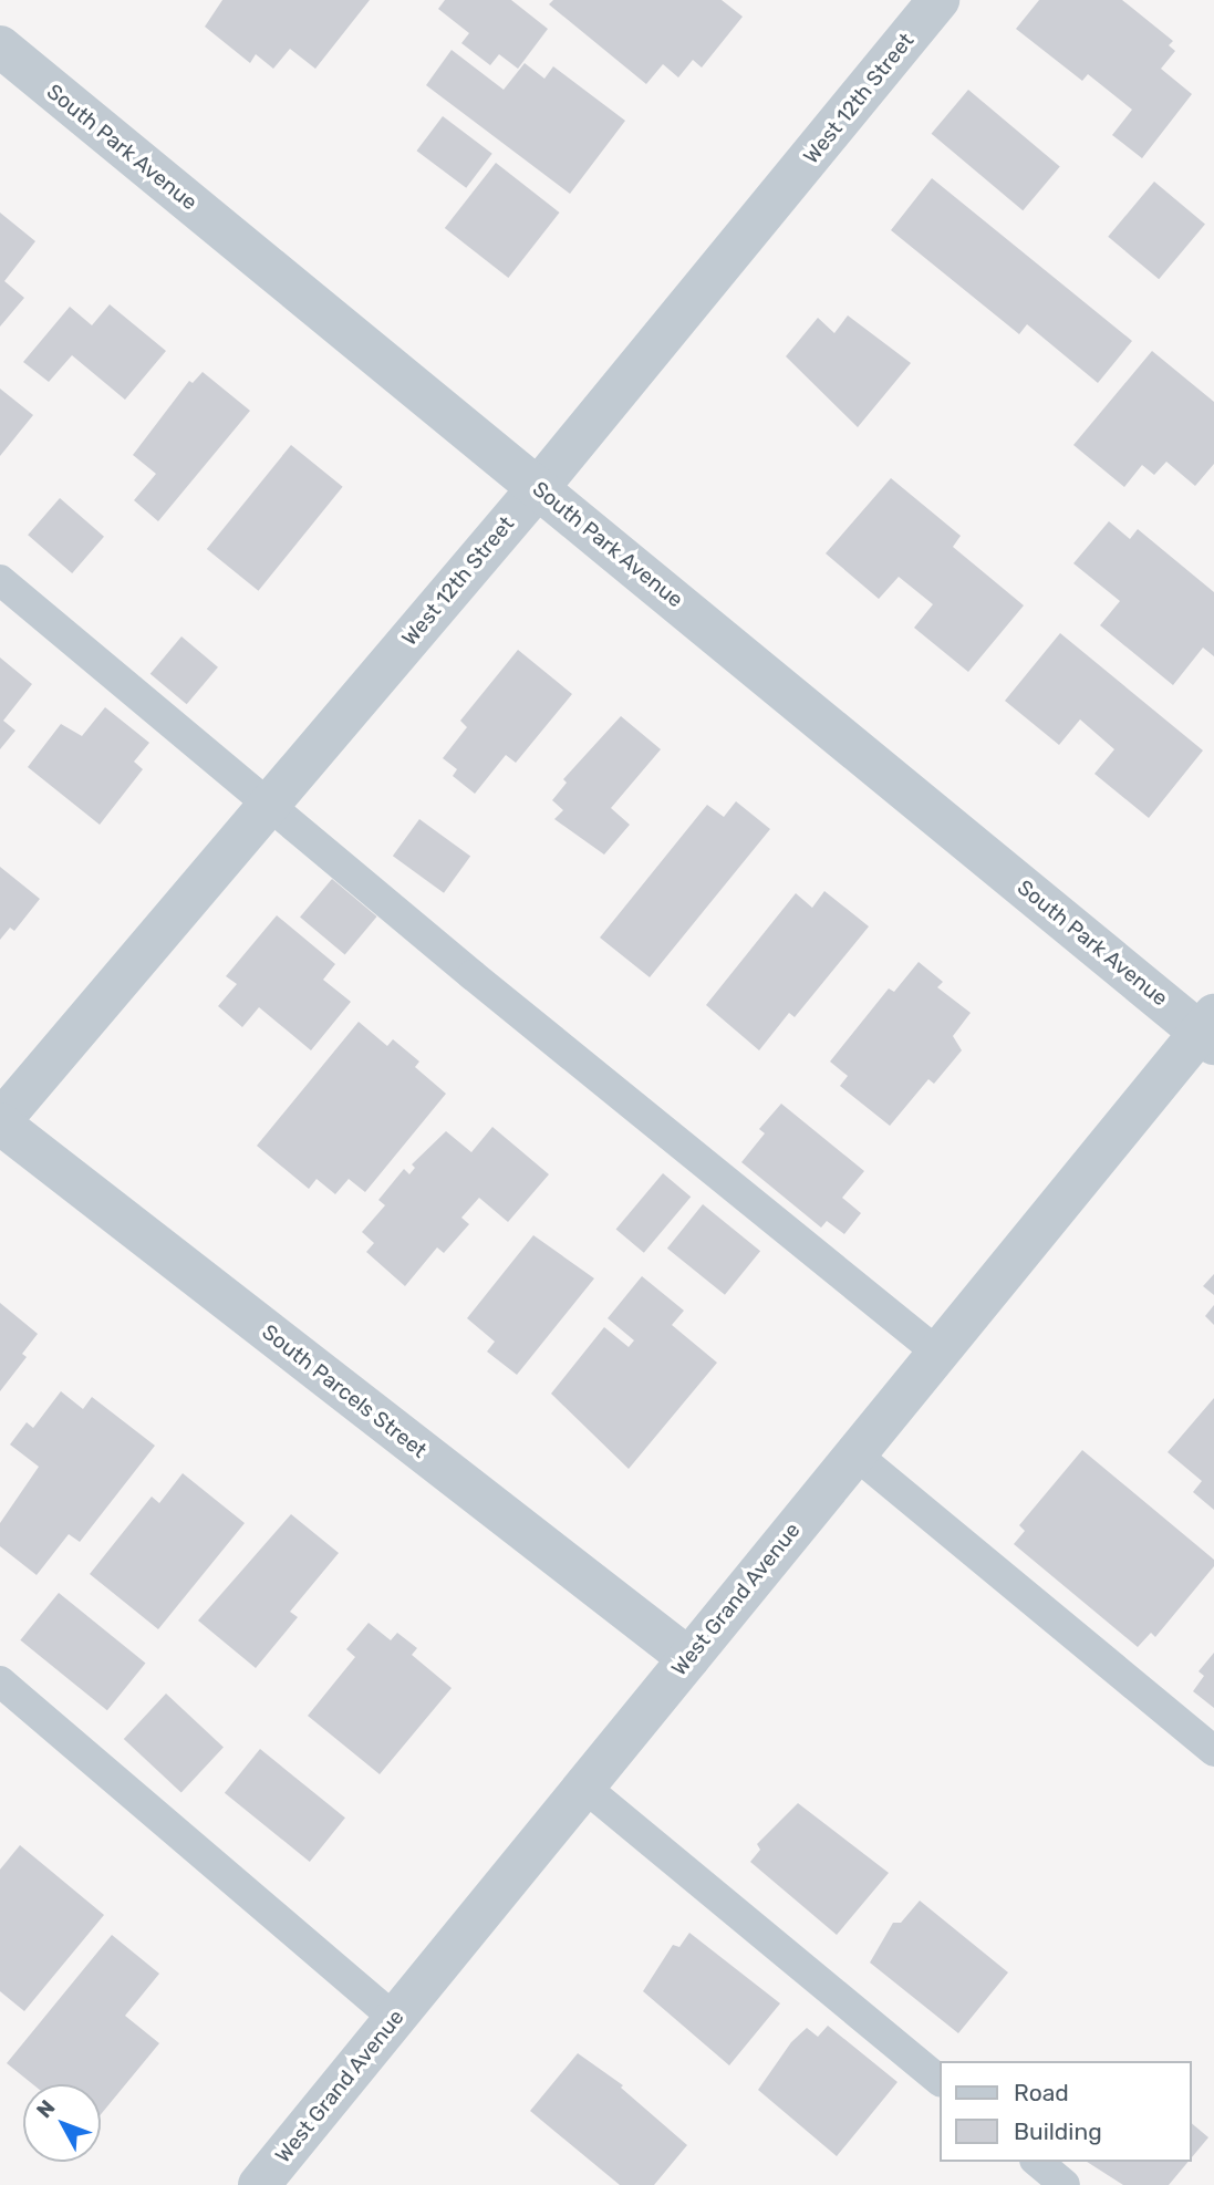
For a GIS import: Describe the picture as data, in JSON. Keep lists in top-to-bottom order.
{
  "streets": {
    "street": [
      "West 12th Street",
      "South Park Avenue",
      "South Parcels Street",
      "West Grand Avenue"
    ]
  },
  "crossings": [
    ["West 12th Street", "South Park Avenue"],
    ["West 12th Street", "South Parcels Street"],
    ["South Park Avenue", "West Grand Avenue"],
    ["South Parcels Street", "West Grand Avenue"]
  ],
  "legend": ["Road", "Building"],
  "north": "top left"
}
